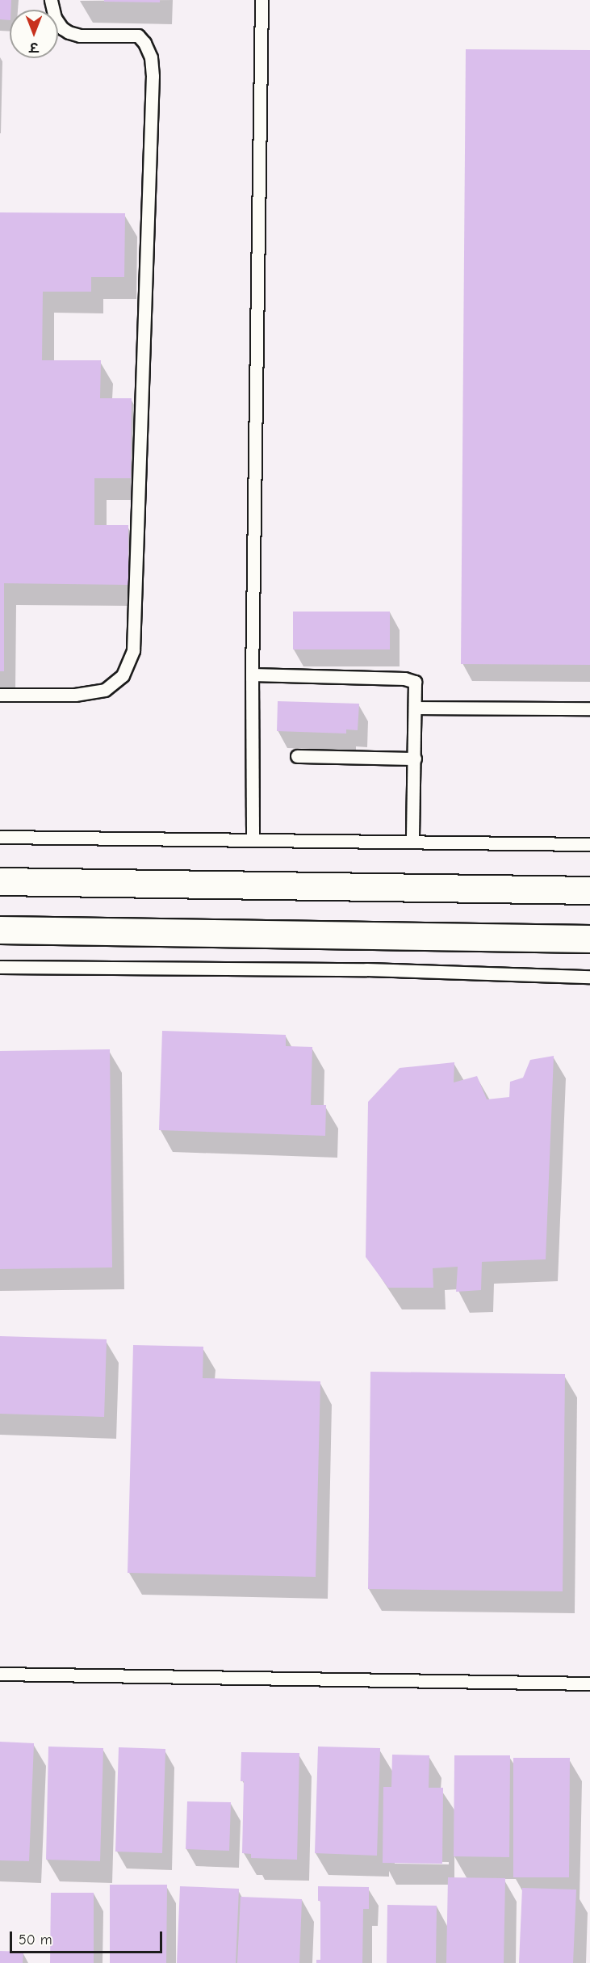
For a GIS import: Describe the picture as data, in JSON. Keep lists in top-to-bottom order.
{
  "scale_bar": "50 m",
  "north": "bottom"
}
